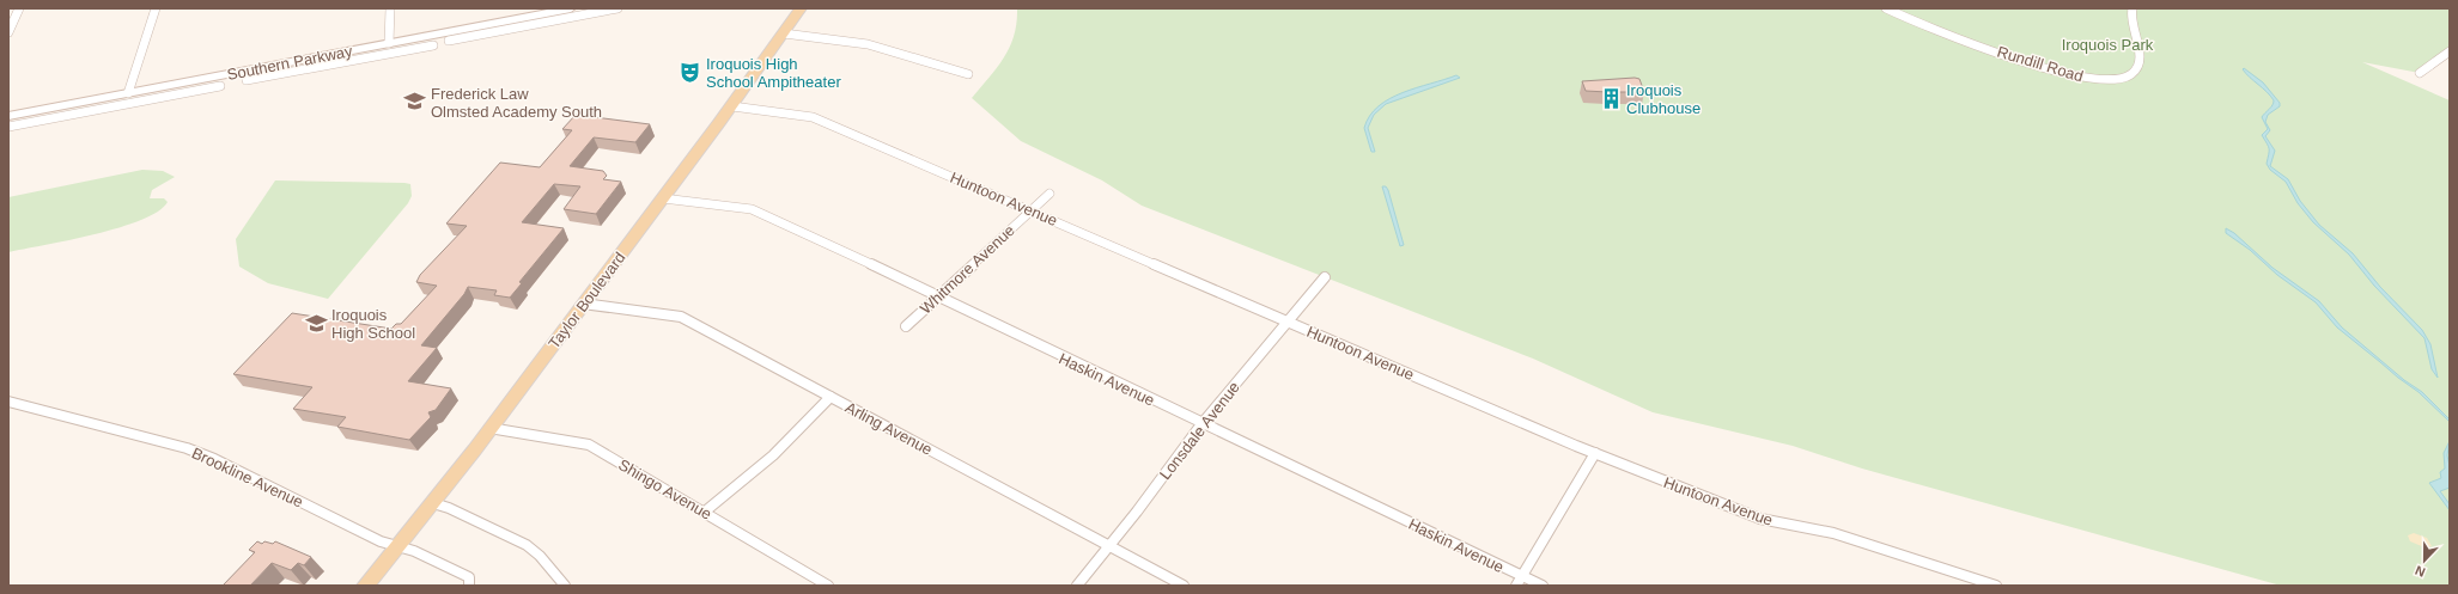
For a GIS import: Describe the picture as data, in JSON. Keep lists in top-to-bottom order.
{
  "streets": {
    "main road": ["Southern Parkway", "Taylor Boulevard"],
    "street": [
      "Rundill Road",
      "Huntoon Avenue",
      "Whitmore Avenue",
      "Haskin Avenue",
      "Arling Avenue",
      "Lonsdale Avenue",
      "Brookline Avenue",
      "Shingo Avenue"
    ]
  },
  "crossings": [
    ["Huntoon Avenue", "Whitmore Avenue"],
    ["Huntoon Avenue", "Taylor Boulevard"],
    ["Huntoon Avenue", "Lonsdale Avenue"],
    ["Whitmore Avenue", "Haskin Avenue"],
    ["Taylor Boulevard", "Haskin Avenue"],
    ["Taylor Boulevard", "Arling Avenue"],
    ["Taylor Boulevard", "Brookline Avenue"],
    ["Taylor Boulevard", "Shingo Avenue"],
    ["Haskin Avenue", "Lonsdale Avenue"],
    ["Arling Avenue", "Lonsdale Avenue"]
  ],
  "parks": ["Iroquois Park"],
  "places": {
    "theatre": ["Iroquois High School Ampitheater"],
    "building": ["Iroquois Clubhouse"],
    "school or university": ["Frederick Law Olmsted Academy South", "Iroquois High School"]
  },
  "north": "bottom"
}
